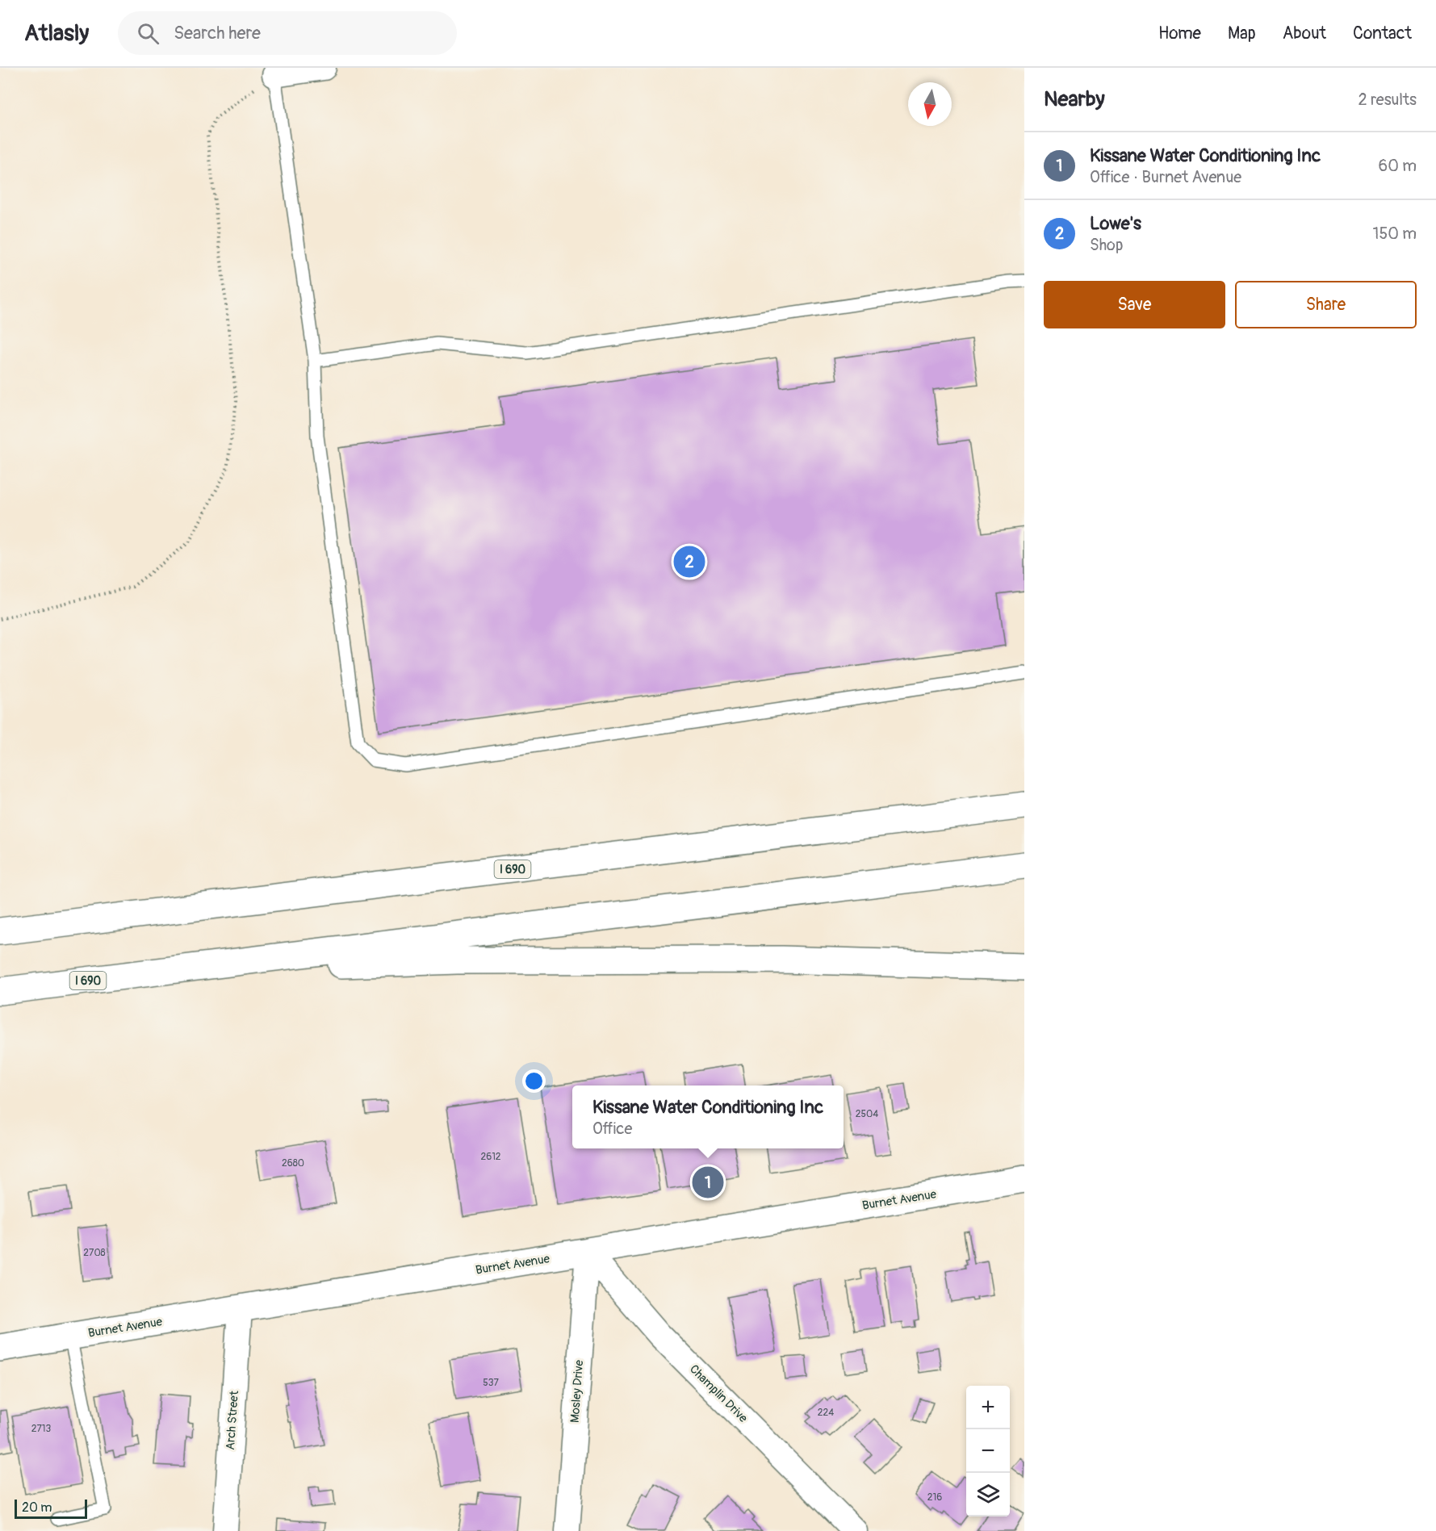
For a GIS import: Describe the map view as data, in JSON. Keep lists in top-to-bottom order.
{
  "streets": {
    "main road": ["I 690", "Burnet Avenue"],
    "street": ["Mosley Drive", "Champlin Drive", "Arch Street"]
  },
  "crossings": [
    ["Burnet Avenue", "Mosley Drive"],
    ["Burnet Avenue", "Champlin Drive"],
    ["Burnet Avenue", "Arch Street"],
    ["Mosley Drive", "Champlin Drive"]
  ],
  "house_numbers": [
    "2504",
    "2612",
    "2680",
    "2708",
    "537",
    "224",
    "2713",
    "216"
  ],
  "scale_bar": "20 m",
  "north": "bottom",
  "page": {
    "header": "Atlasly",
    "search": "Search here",
    "nav": [
      "Home",
      "Map",
      "About",
      "Contact"
    ],
    "heading": ["Nearby", "2 results"],
    "list": [
      {
        "mark": "1",
        "name": "Kissane Water Conditioning Inc",
        "note": "Office · Burnet Avenue",
        "value": "60 m"
      },
      {
        "mark": "2",
        "name": "Lowe's",
        "note": "Shop",
        "value": "150 m"
      }
    ],
    "buttons": ["Save", "Share"],
    "pins": ["2", "1"],
    "popup": ["Kissane Water Conditioning Inc", "Office"],
    "map_buttons": ["+", "−"],
    "scale": "20 m"
  }
}
